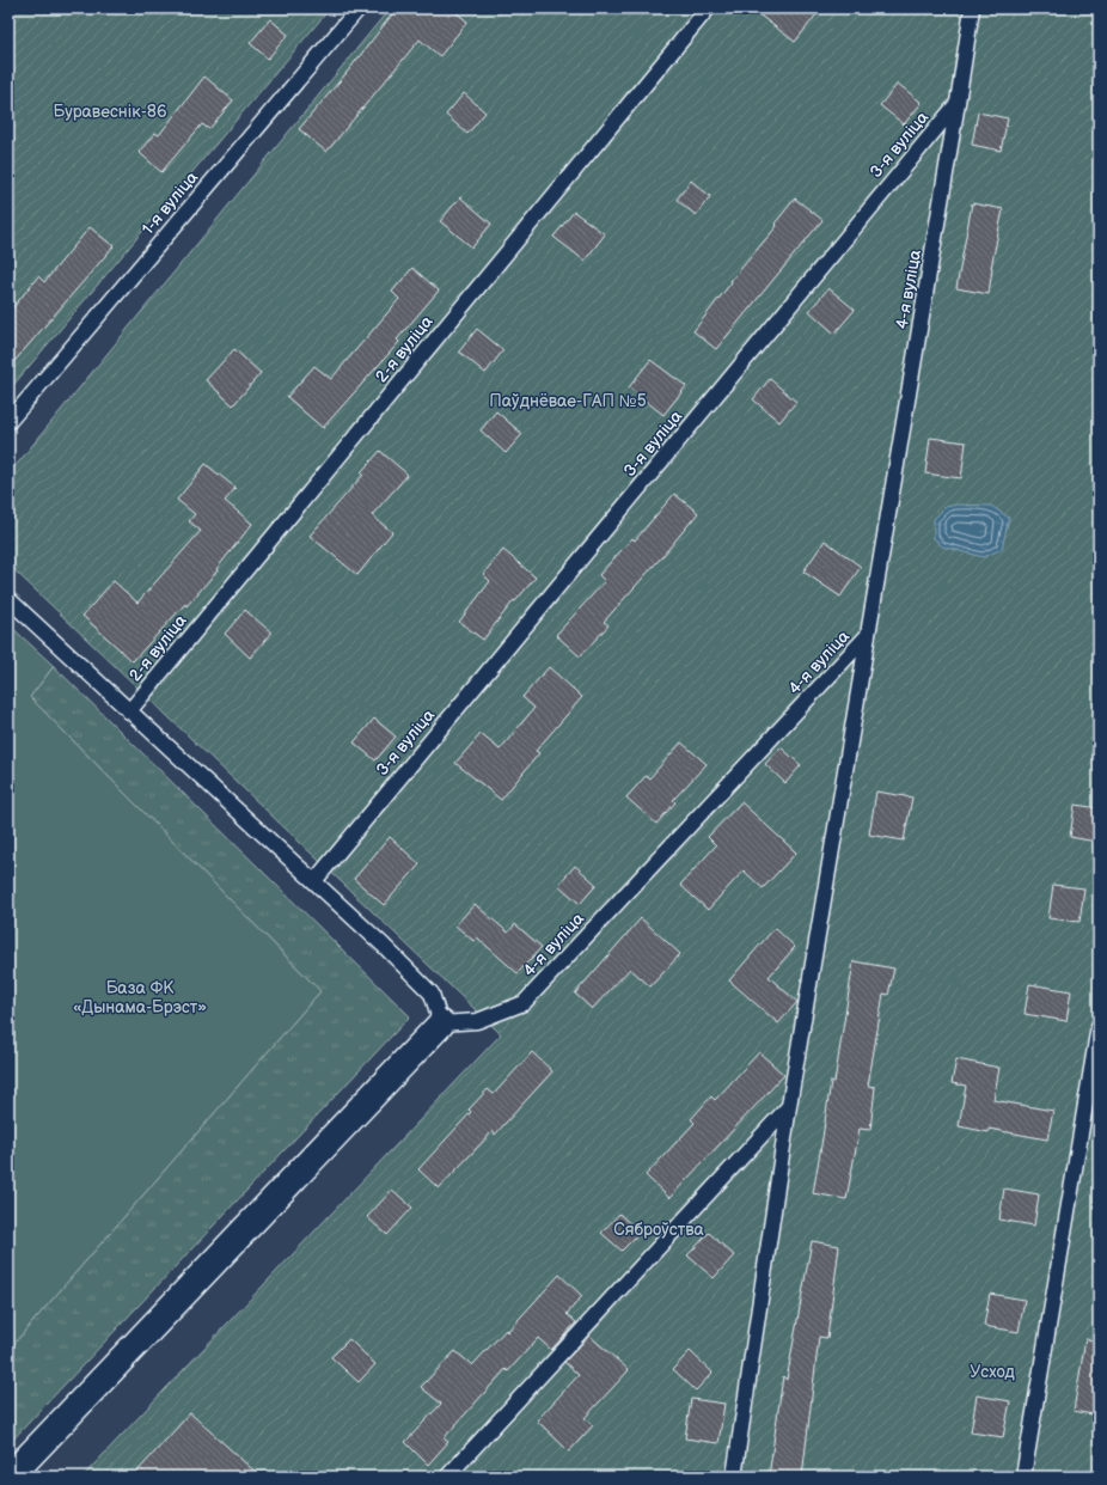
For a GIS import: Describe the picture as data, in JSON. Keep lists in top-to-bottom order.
{
  "streets": {
    "lane": [
      "3-я вуліца",
      "1-я вуліца",
      "4-я вуліца",
      "2-я вуліца"
    ]
  },
  "crossings": [
    ["3-я вуліца", "4-я вуліца"]
  ],
  "parks": [
    "Буравеснік-86",
    "Паўднёвае-ГАП №5",
    "База ФК «Дынама-Брэст»",
    "Сяброўства",
    "Усход"
  ]
}
